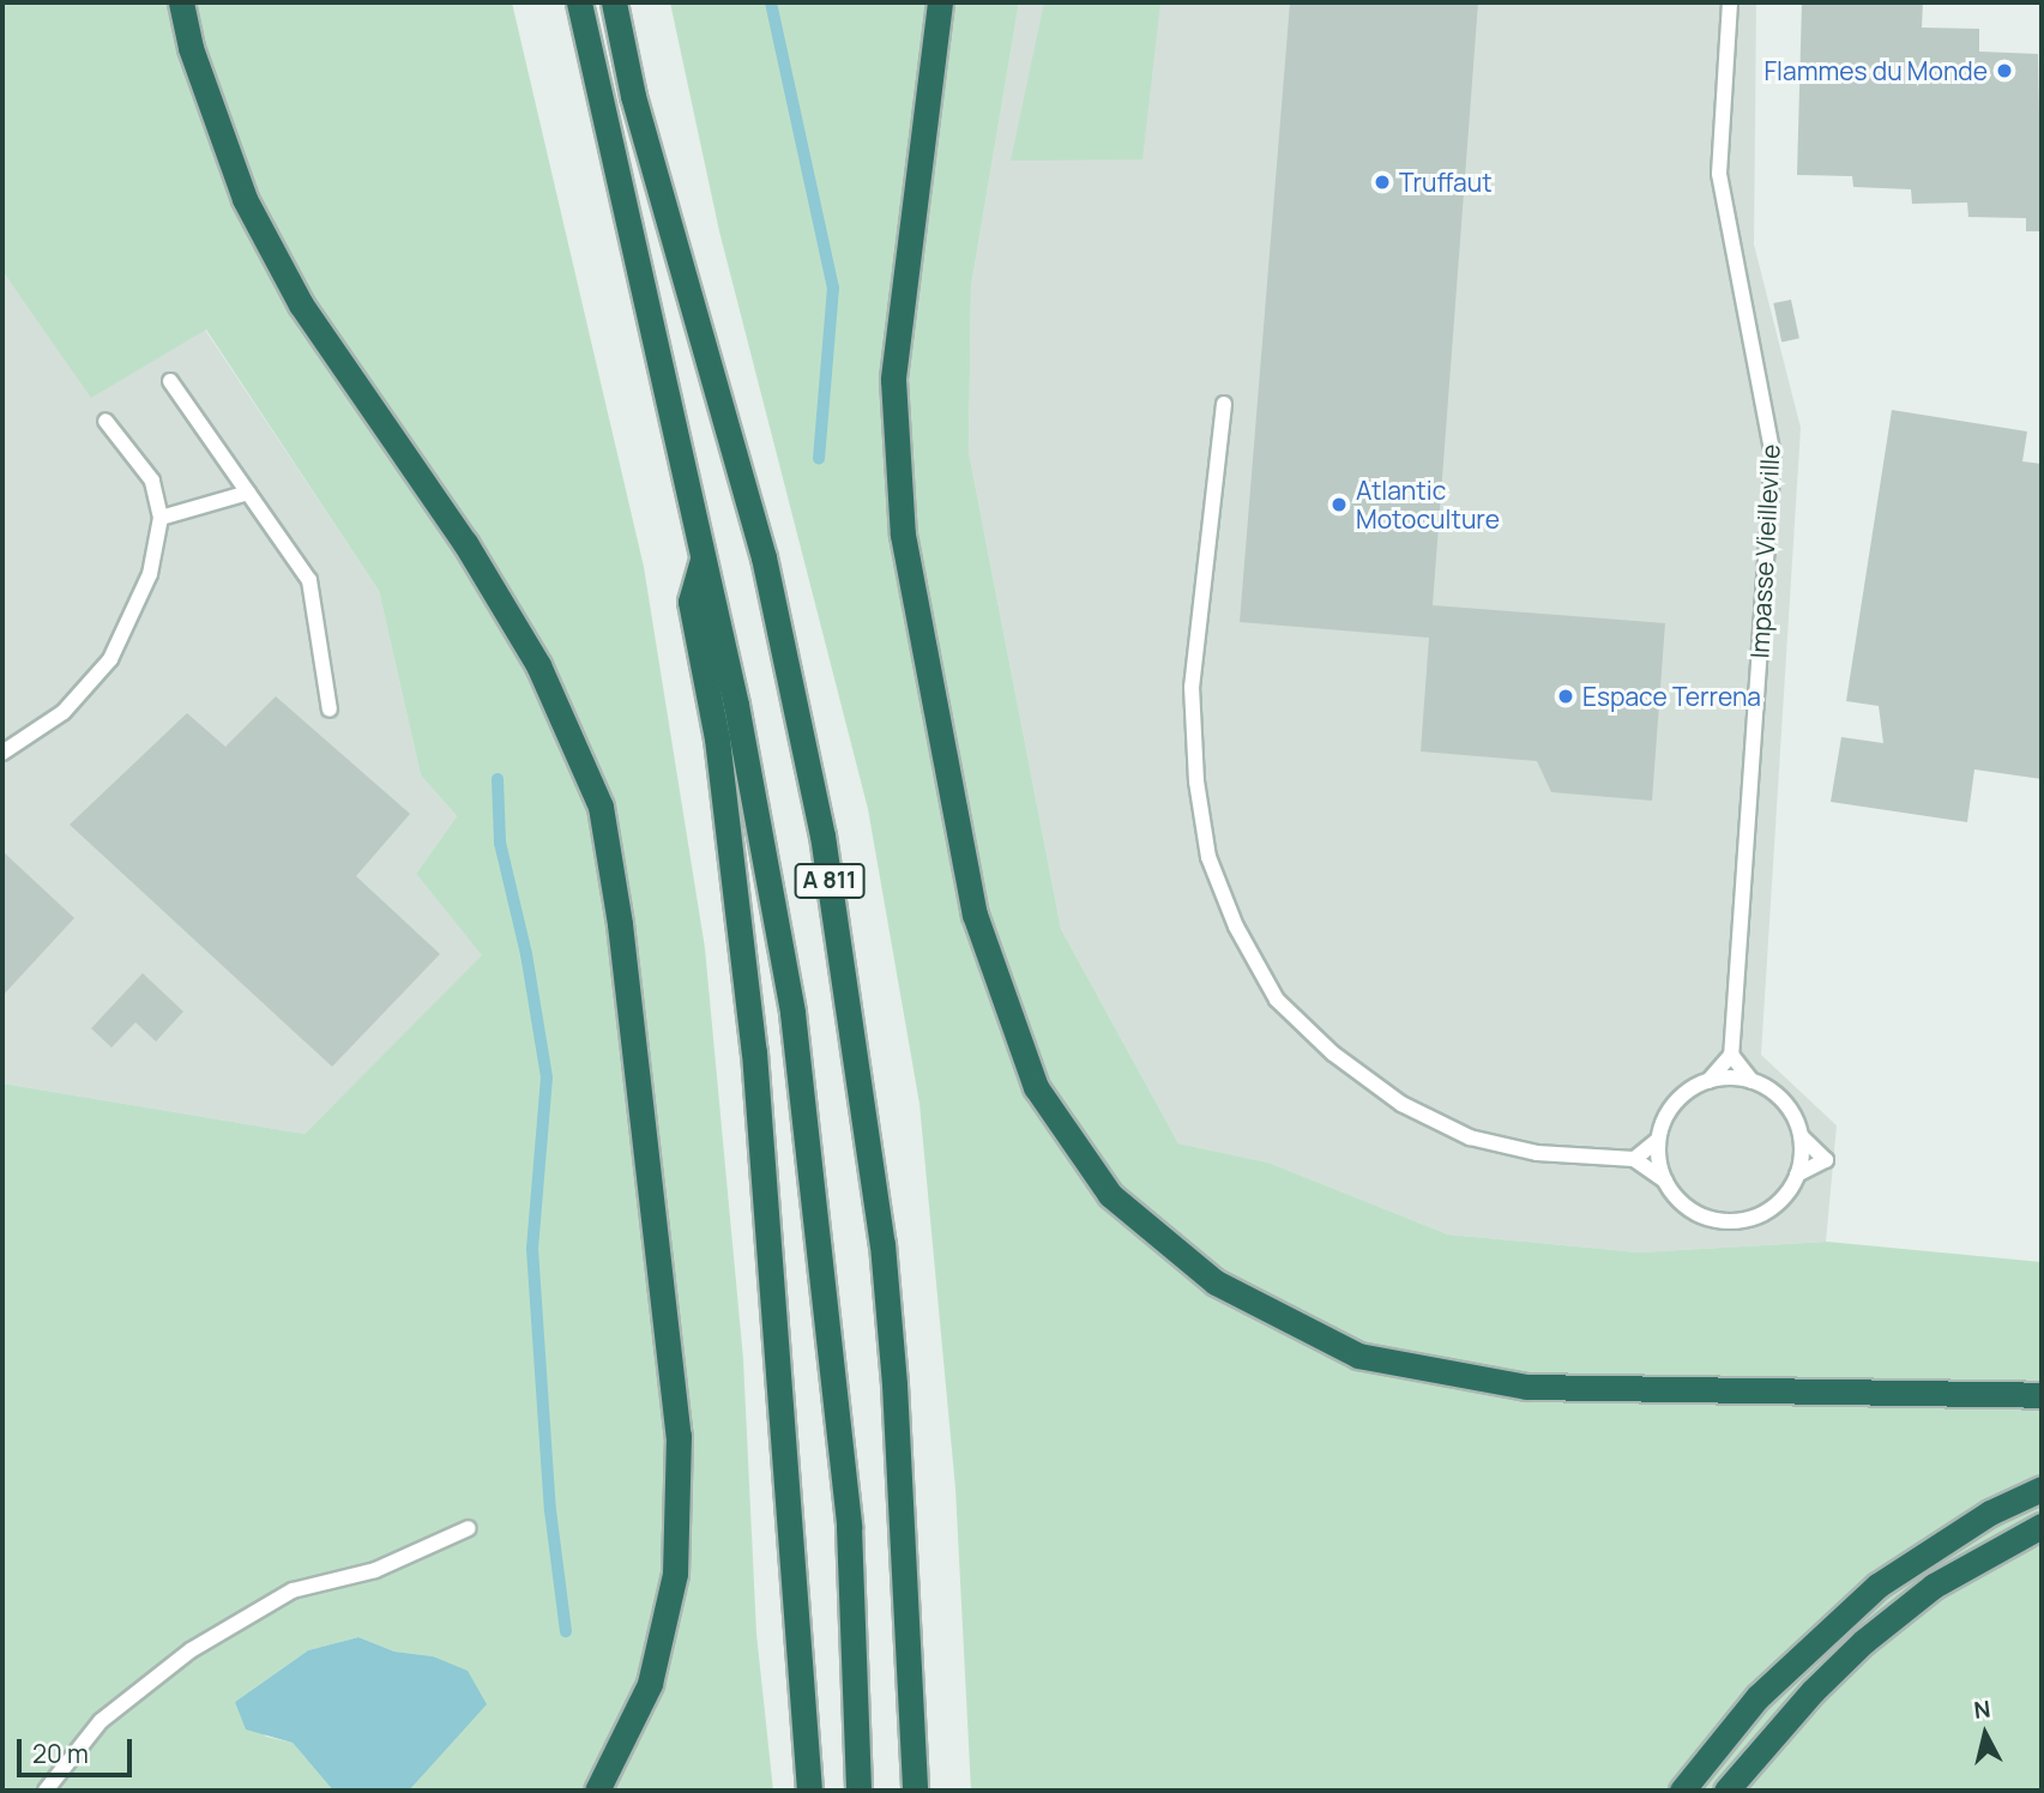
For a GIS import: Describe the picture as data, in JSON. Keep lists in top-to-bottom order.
{
  "streets": {
    "highway": ["A 811"],
    "lane": ["Impasse Vieilleville"]
  },
  "places": [
    "Flammes du Monde",
    "Truffaut",
    "Atlantic Motoculture",
    "Espace Terrena"
  ],
  "scale_bar": "20 m",
  "north": "top"
}
